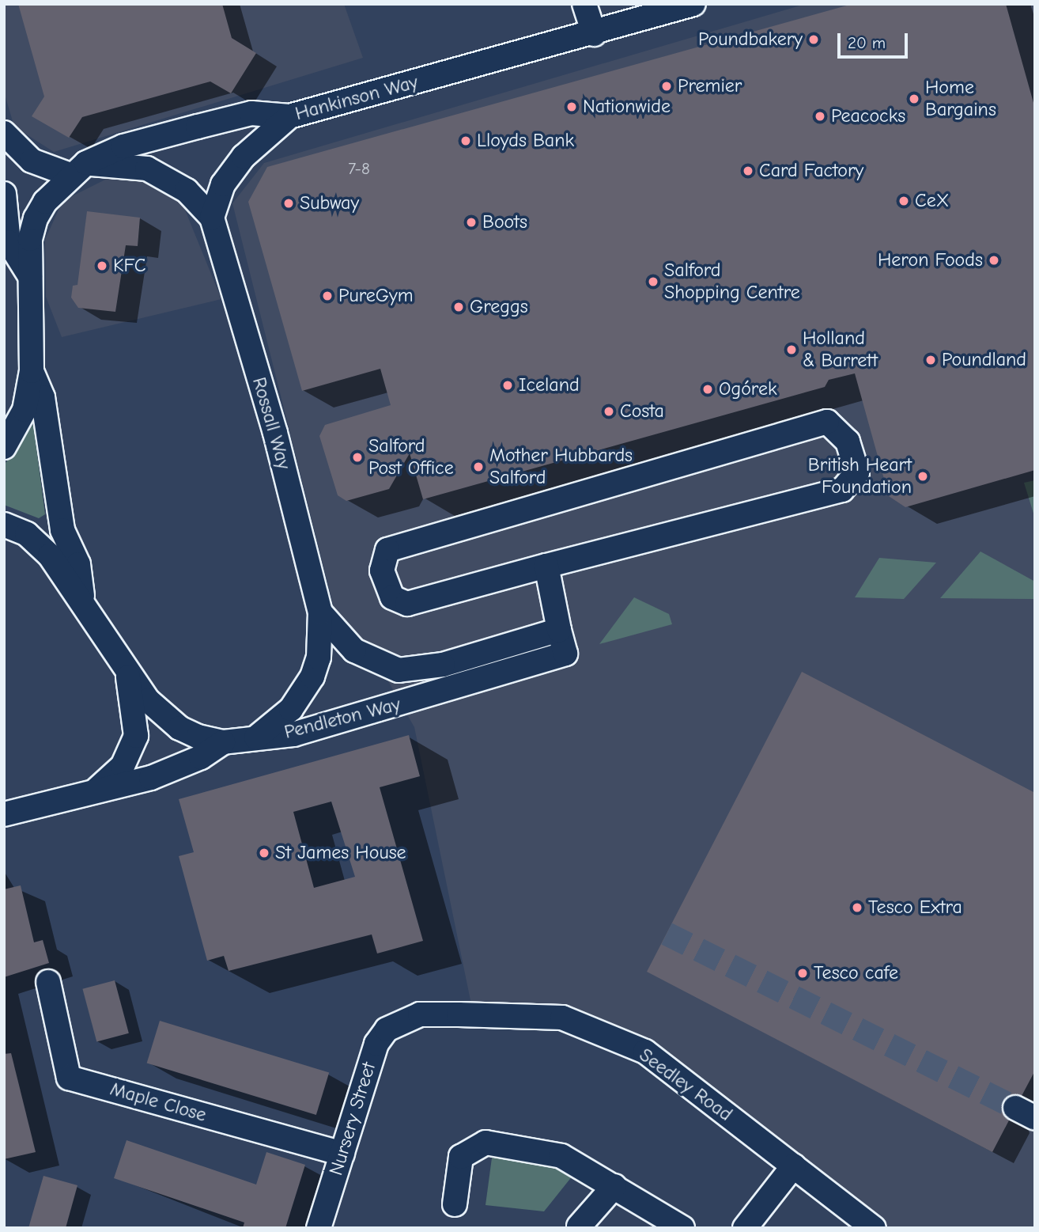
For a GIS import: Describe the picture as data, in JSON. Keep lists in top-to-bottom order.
{
  "streets": {
    "street": [
      "Hankinson Way",
      "Rossall Way",
      "Pendleton Way",
      "Seedley Road",
      "Maple Close",
      "Nursery Street"
    ]
  },
  "crossings": [
    ["Rossall Way", "Pendleton Way"],
    ["Seedley Road", "Nursery Street"],
    ["Maple Close", "Nursery Street"]
  ],
  "places": [
    "Poundbakery",
    "Premier",
    "Home Bargains",
    "Nationwide",
    "Peacocks",
    "Lloyds Bank",
    "Card Factory",
    "CeX",
    "Subway",
    "Boots",
    "Heron Foods",
    "KFC",
    "Salford Shopping Centre",
    "PureGym",
    "Greggs",
    "Holland & Barrett",
    "Poundland",
    "Iceland",
    "Ogórek",
    "Costa",
    "Salford Post Office",
    "Mother Hubbards Salford",
    "British Heart Foundation",
    "St James House",
    "Tesco Extra",
    "Tesco cafe"
  ],
  "house_numbers": ["7-8"],
  "scale_bar": "20 m"
}
